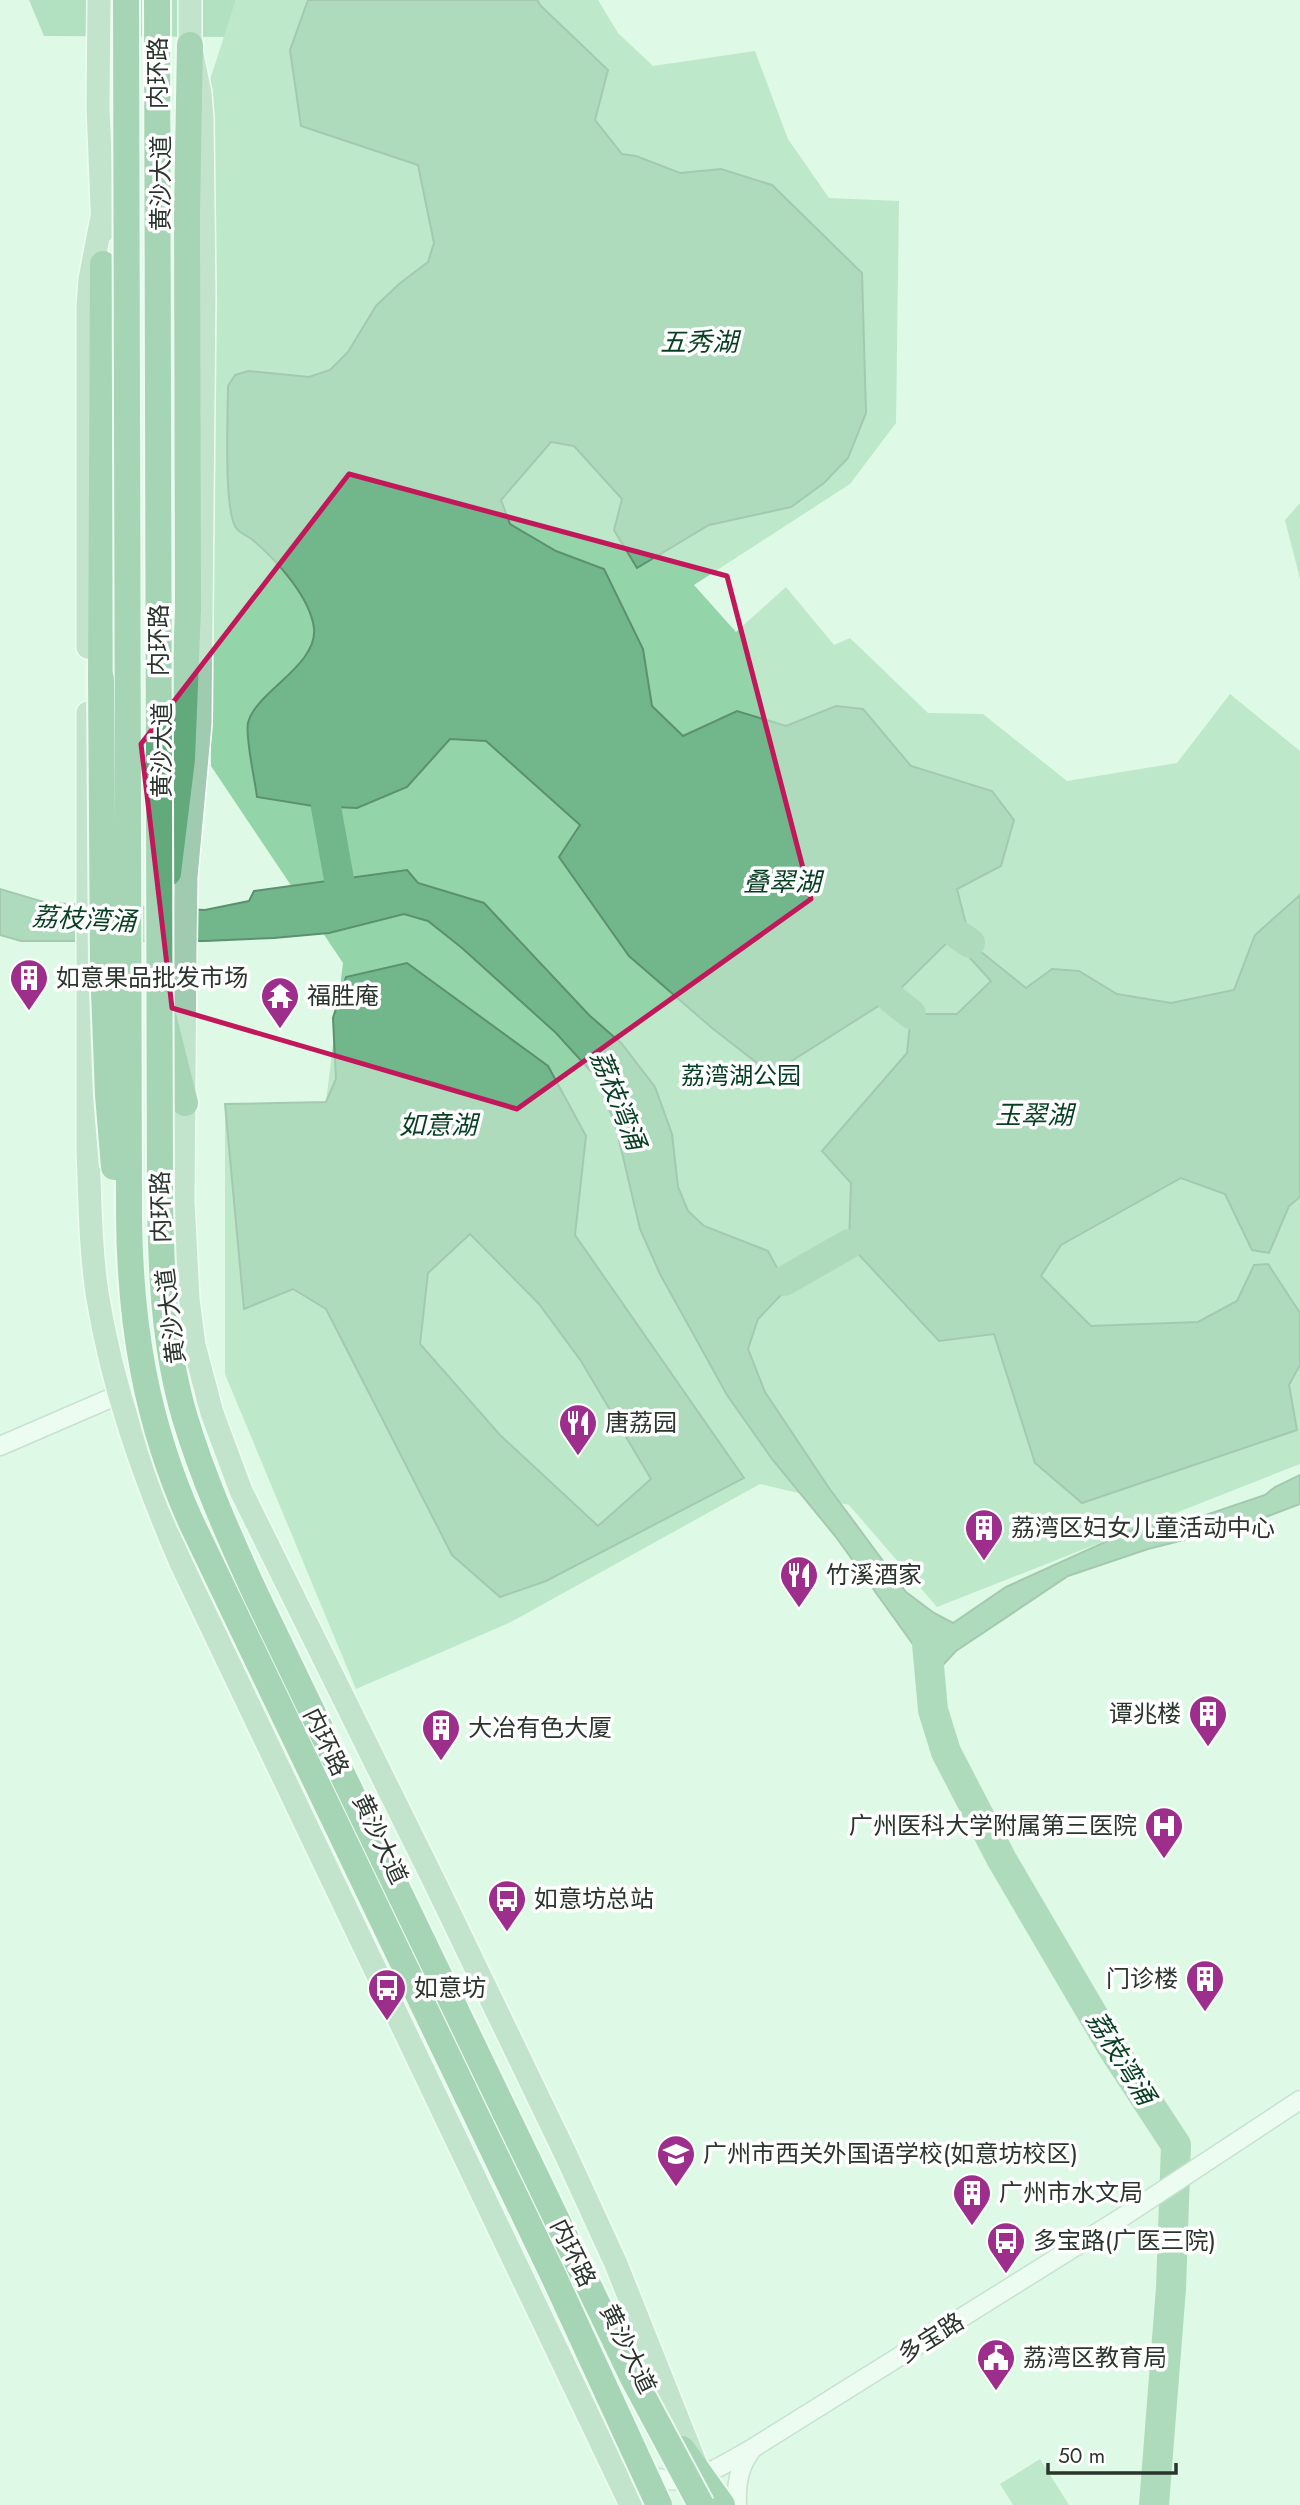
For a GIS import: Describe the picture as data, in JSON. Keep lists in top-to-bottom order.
{
  "streets": {
    "highway": ["内环路", "黄沙大道"],
    "street": ["多宝路"]
  },
  "crossings": [
    ["内环路", "黄沙大道"],
    ["黄沙大道", "多宝路"]
  ],
  "water": [
    "五秀湖",
    "叠翠湖",
    "荔枝湾涌",
    "玉翠湖",
    "如意湖"
  ],
  "parks": ["荔湾湖公园"],
  "places": {
    "building": [
      "如意果品批发市场",
      "荔湾区妇女儿童活动中心",
      "谭兆楼",
      "大冶有色大厦",
      "门诊楼",
      "广州市水文局"
    ],
    "temple": ["福胜庵"],
    "restaurant": ["唐荔园", "竹溪酒家"],
    "hospital": ["广州医科大学附属第三医院"],
    "bus stop": ["如意坊总站", "如意坊", "多宝路(广医三院)"],
    "school or university": ["广州市西关外国语学校(如意坊校区)"],
    "public building": ["荔湾区教育局"]
  },
  "scale_bar": "50 m"
}
